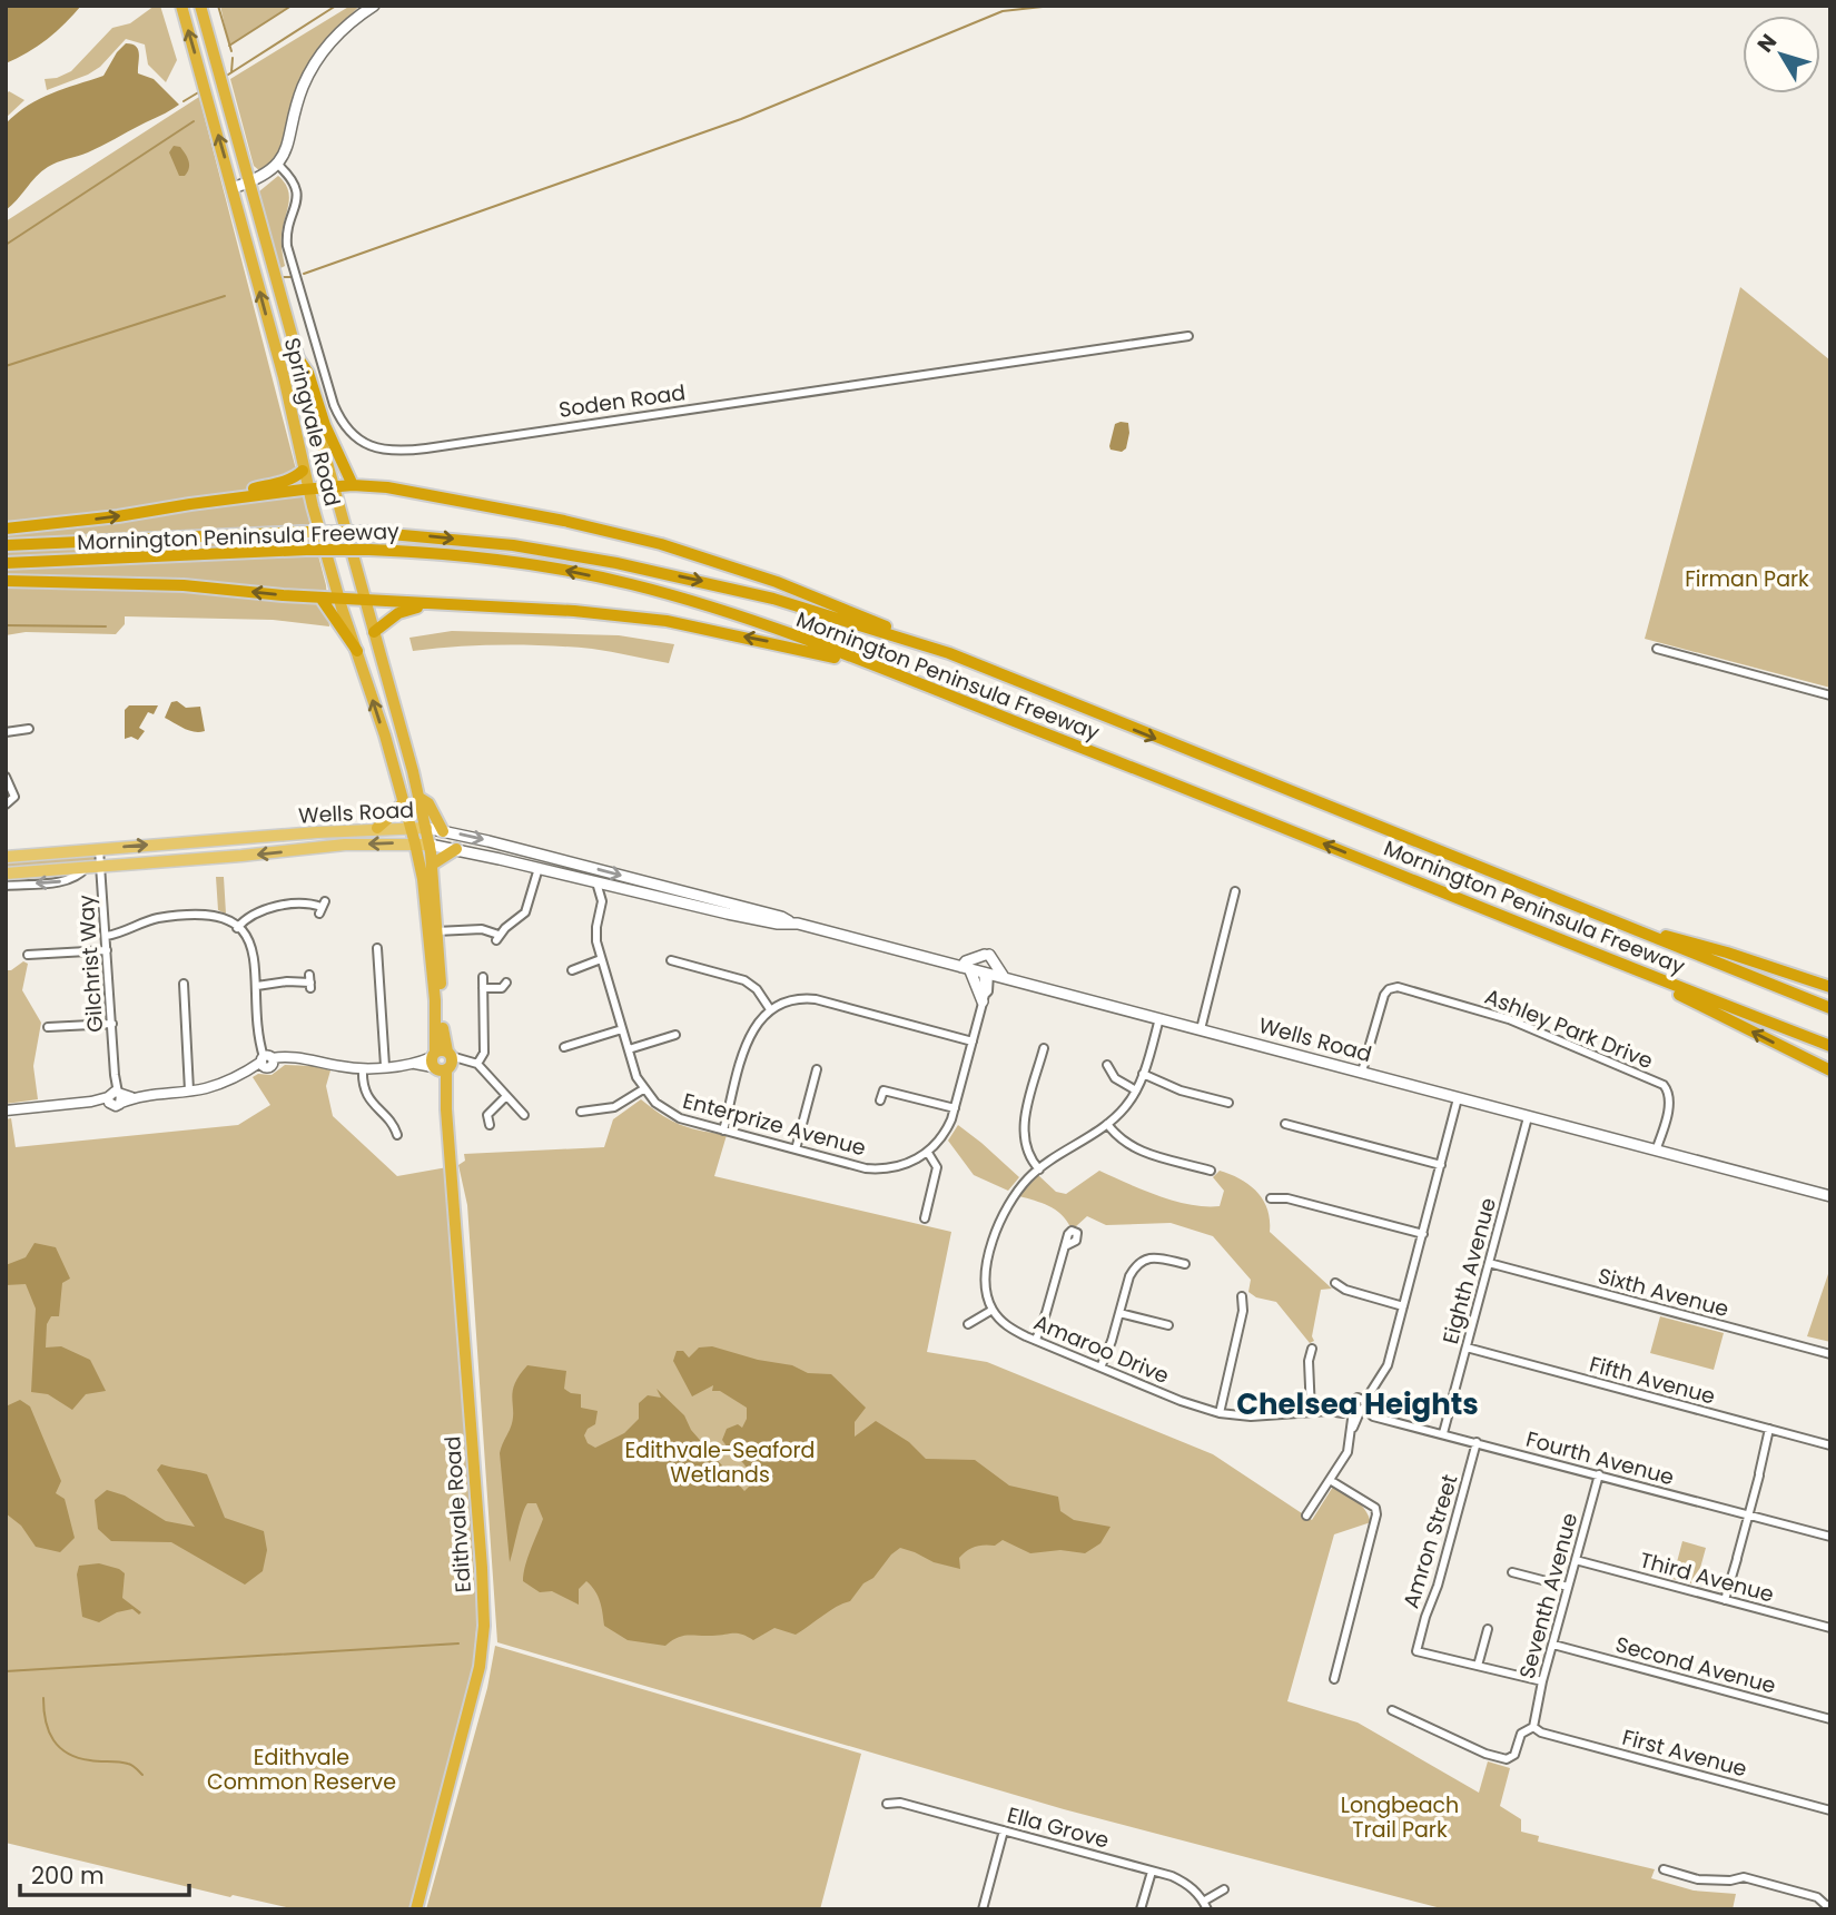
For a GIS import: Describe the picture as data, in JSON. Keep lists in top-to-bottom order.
{
  "streets": {
    "highway": ["Springvale Road", "Mornington Peninsula Freeway", "Edithvale Road"],
    "main road": ["Wells Road"],
    "street": [
      "Soden Road",
      "Gilchrist Way",
      "Ashley Park Drive",
      "Enterprize Avenue",
      "Eighth Avenue",
      "Sixth Avenue",
      "Amaroo Drive",
      "Fifth Avenue",
      "Fourth Avenue",
      "Amron Street",
      "Third Avenue",
      "Seventh Avenue",
      "Second Avenue",
      "First Avenue",
      "Ella Grove"
    ]
  },
  "crossings": [
    ["Springvale Road", "Wells Road"],
    ["Springvale Road", "Edithvale Road"],
    ["Wells Road", "Gilchrist Way"],
    ["Wells Road", "Ashley Park Drive"],
    ["Wells Road", "Enterprize Avenue"],
    ["Wells Road", "Eighth Avenue"],
    ["Wells Road", "Edithvale Road"],
    ["Eighth Avenue", "Sixth Avenue"],
    ["Eighth Avenue", "Fifth Avenue"],
    ["Eighth Avenue", "Fourth Avenue"],
    ["Amaroo Drive", "Fourth Avenue"],
    ["Fourth Avenue", "Amron Street"],
    ["Fourth Avenue", "Seventh Avenue"],
    ["Third Avenue", "Seventh Avenue"],
    ["Seventh Avenue", "Second Avenue"],
    ["Seventh Avenue", "First Avenue"]
  ],
  "districts": ["Chelsea Heights"],
  "parks": [
    "Firman Park",
    "Edithvale-Seaford Wetlands",
    "Edithvale Common Reserve",
    "Longbeach Trail Park"
  ],
  "scale_bar": "200 m",
  "north": "top left"
}
